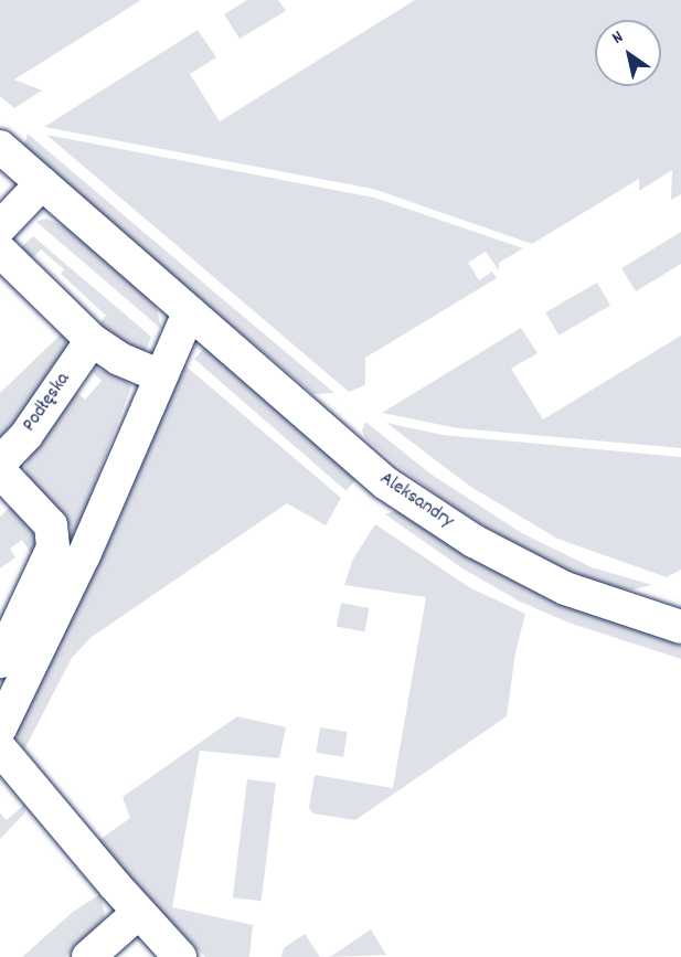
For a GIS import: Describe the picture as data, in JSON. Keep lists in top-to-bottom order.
{
  "streets": {
    "street": ["Podłęska", "Aleksandry"]
  },
  "north": "top left"
}
